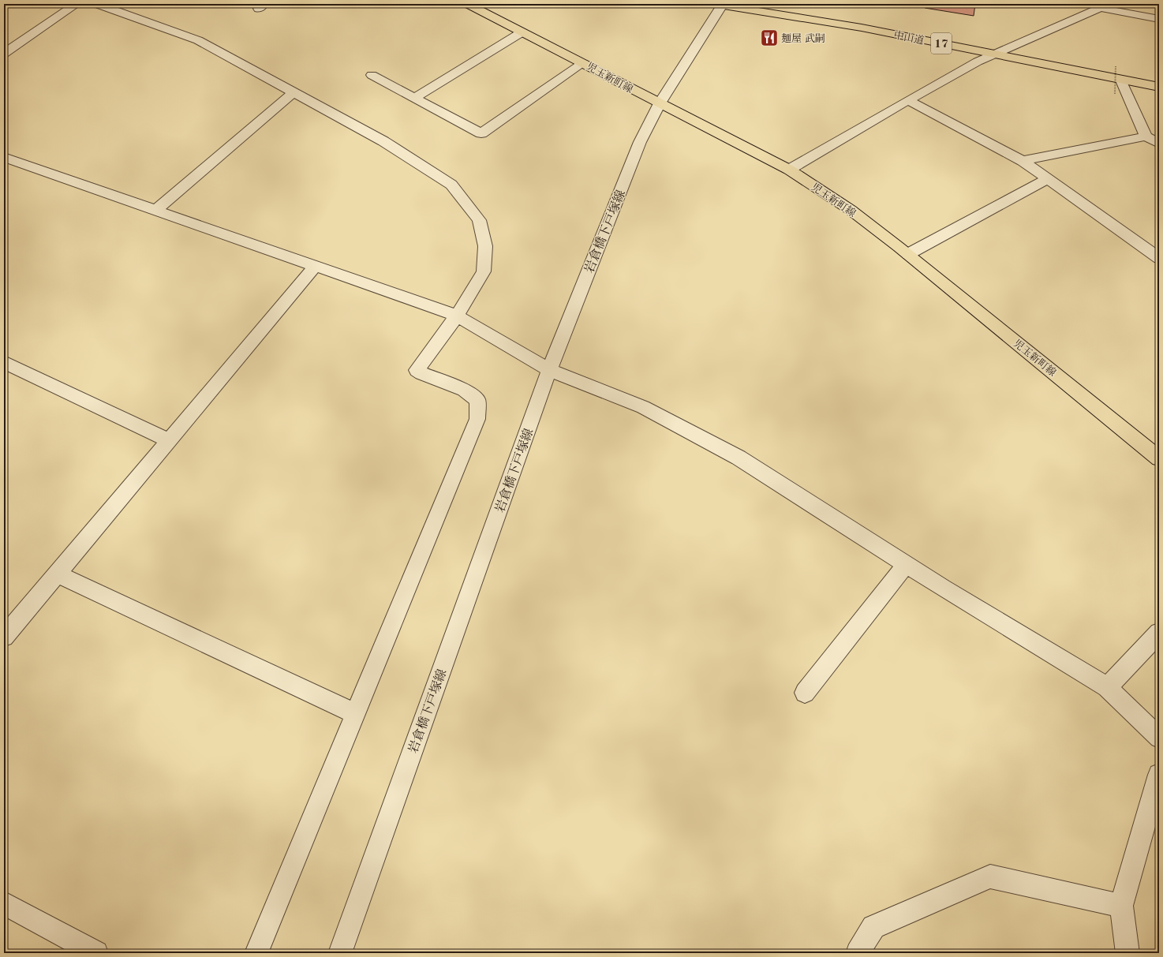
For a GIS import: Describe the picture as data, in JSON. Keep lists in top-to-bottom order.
{
  "streets": {
    "main road": ["中山道", "17", "児玉新町線"],
    "street": ["岩倉橋下戸塚線"]
  },
  "crossings": [
    ["中山道", "岩倉橋下戸塚線"],
    ["児玉新町線", "岩倉橋下戸塚線"]
  ],
  "places": {
    "restaurant": ["麺屋 武嗣"]
  }
}
